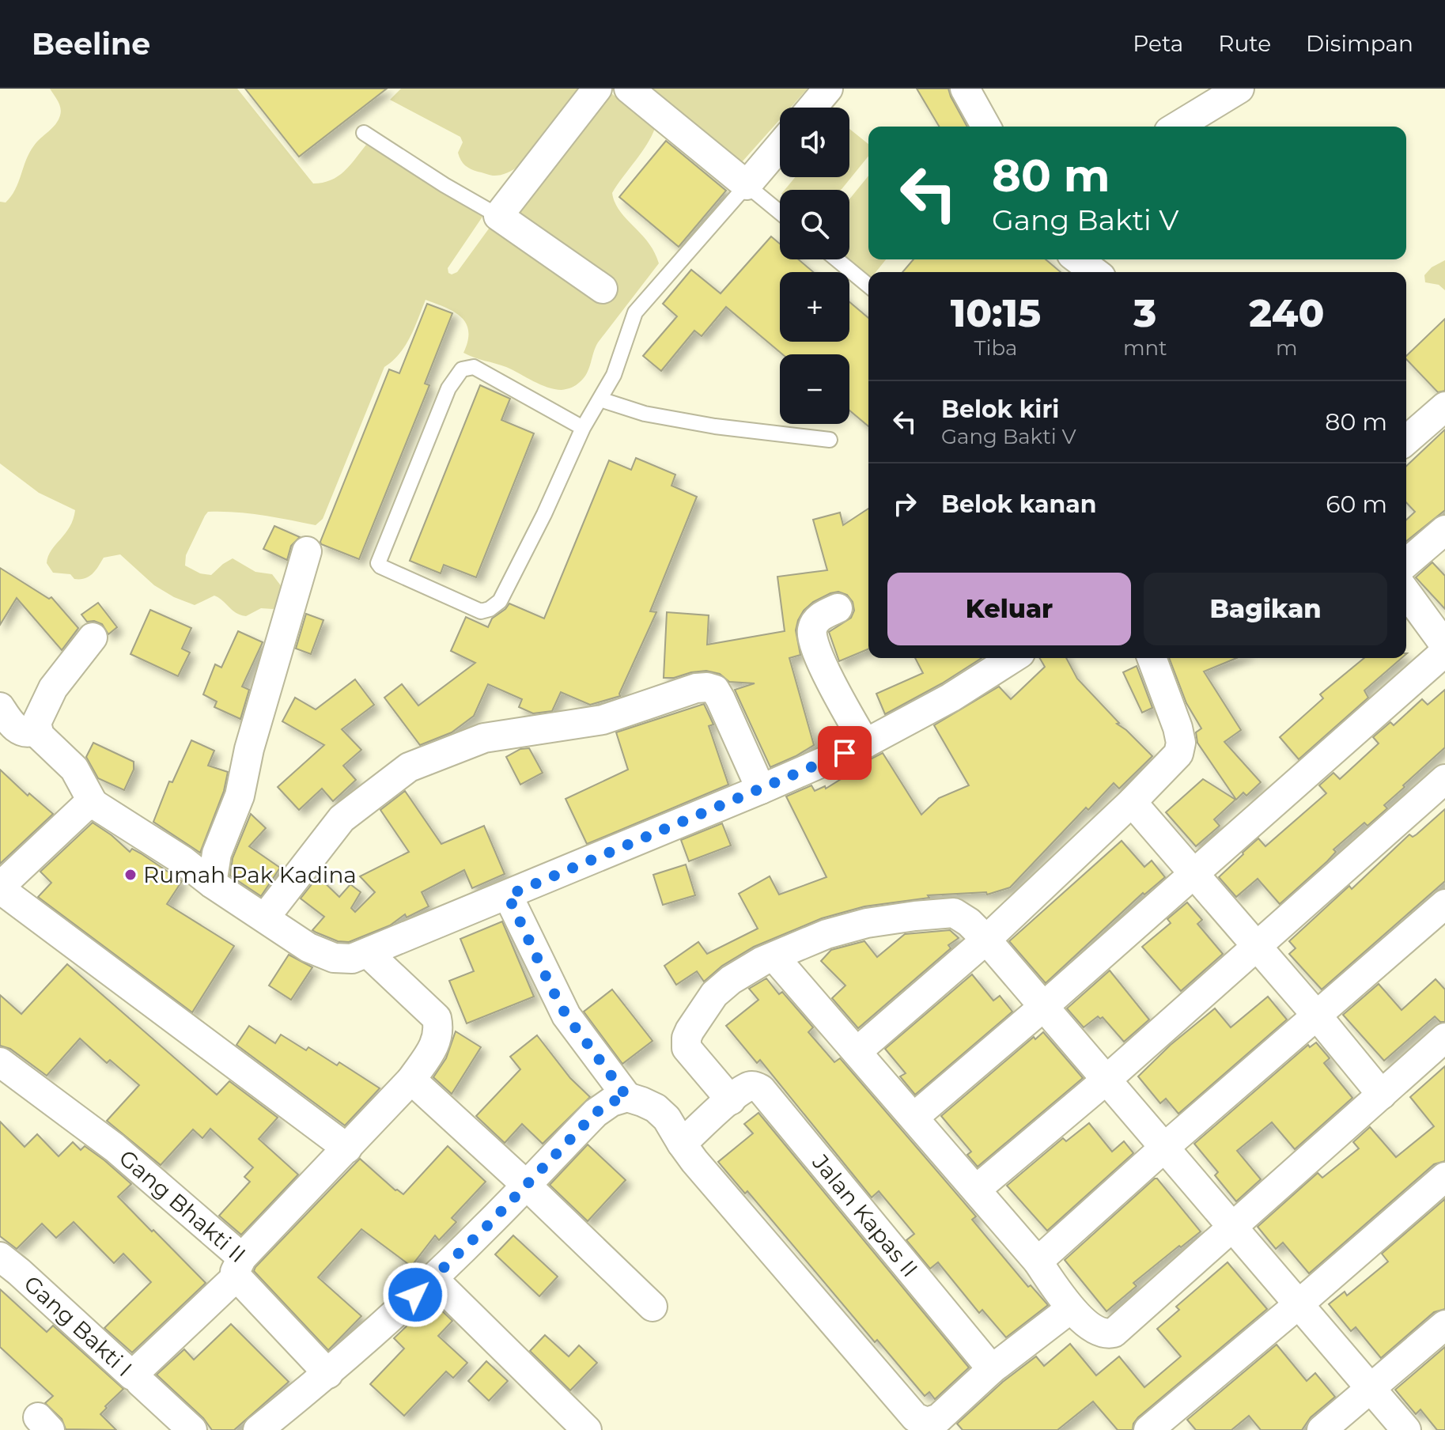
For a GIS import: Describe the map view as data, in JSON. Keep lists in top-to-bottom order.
{
  "streets": {
    "street": ["Gang Bhakti II", "Jalan Kapas II", "Gang Bakti I"]
  },
  "crossings": [
    ["Gang Bhakti II", "Gang Bakti I"]
  ],
  "places": ["Rumah Pak Kadina"],
  "page": {
    "header": "Beeline",
    "nav": ["Peta", "Rute", "Disimpan"],
    "map_buttons": ["+", "−"],
    "turn": ["80 m", "Gang Bakti V"],
    "eta": [
      "10:15",
      "Tiba",
      "3",
      "mnt",
      "240",
      "m"
    ],
    "list": [
      {
        "name": "Belok kiri",
        "note": "Gang Bakti V",
        "value": "80 m"
      },
      {
        "name": "Belok kanan",
        "value": "60 m"
      }
    ],
    "buttons": ["Keluar", "Bagikan"]
  }
}
